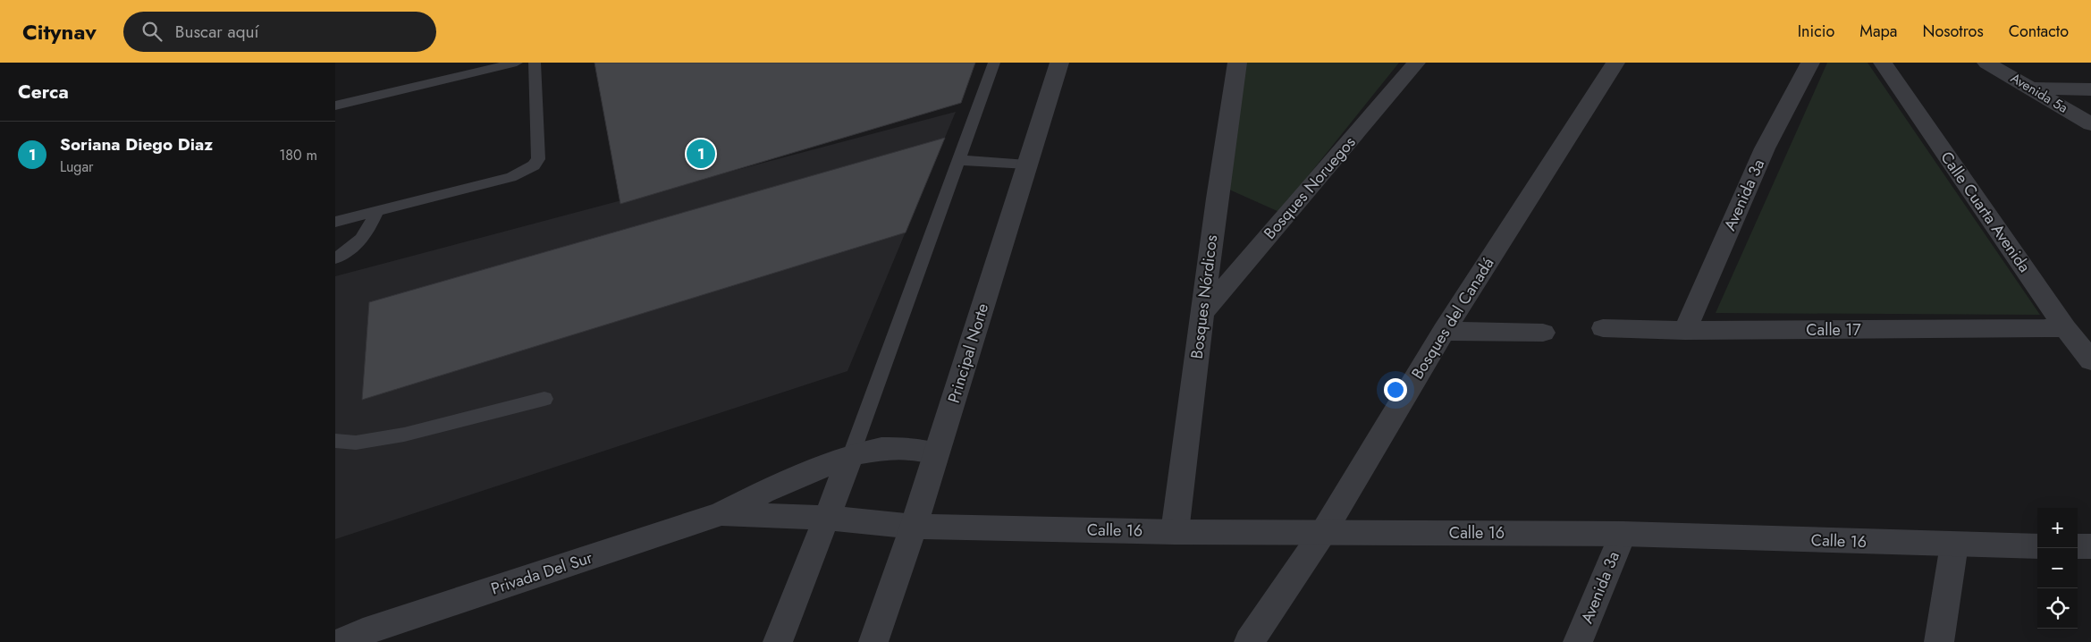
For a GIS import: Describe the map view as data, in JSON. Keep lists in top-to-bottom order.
{
  "streets": {
    "street": [
      "Avenida 5a",
      "Bosques Noruegos",
      "Avenida 3a",
      "Calle Cuarta Avenida",
      "Bosques Nórdicos",
      "Bosques del Canadá",
      "Calle 17",
      "Principal Norte",
      "Calle 16",
      "Privada Del Sur"
    ]
  },
  "crossings": [
    ["Bosques Noruegos", "Bosques Nórdicos"],
    ["Avenida 3a", "Calle 17"],
    ["Avenida 3a", "Calle 16"],
    ["Calle Cuarta Avenida", "Calle 17"],
    ["Bosques Nórdicos", "Calle 16"],
    ["Bosques del Canadá", "Calle 16"],
    ["Principal Norte", "Calle 16"],
    ["Principal Norte", "Privada Del Sur"],
    ["Calle 16", "Privada Del Sur"]
  ],
  "page": {
    "header": "Citynav",
    "search": "Buscar aquí",
    "nav": [
      "Inicio",
      "Mapa",
      "Nosotros",
      "Contacto"
    ],
    "heading": "Cerca",
    "list": [
      {
        "mark": "1",
        "name": "Soriana Diego Diaz",
        "note": "Lugar",
        "value": "180 m"
      }
    ],
    "pins": "1",
    "map_buttons": ["+", "−"]
  }
}
